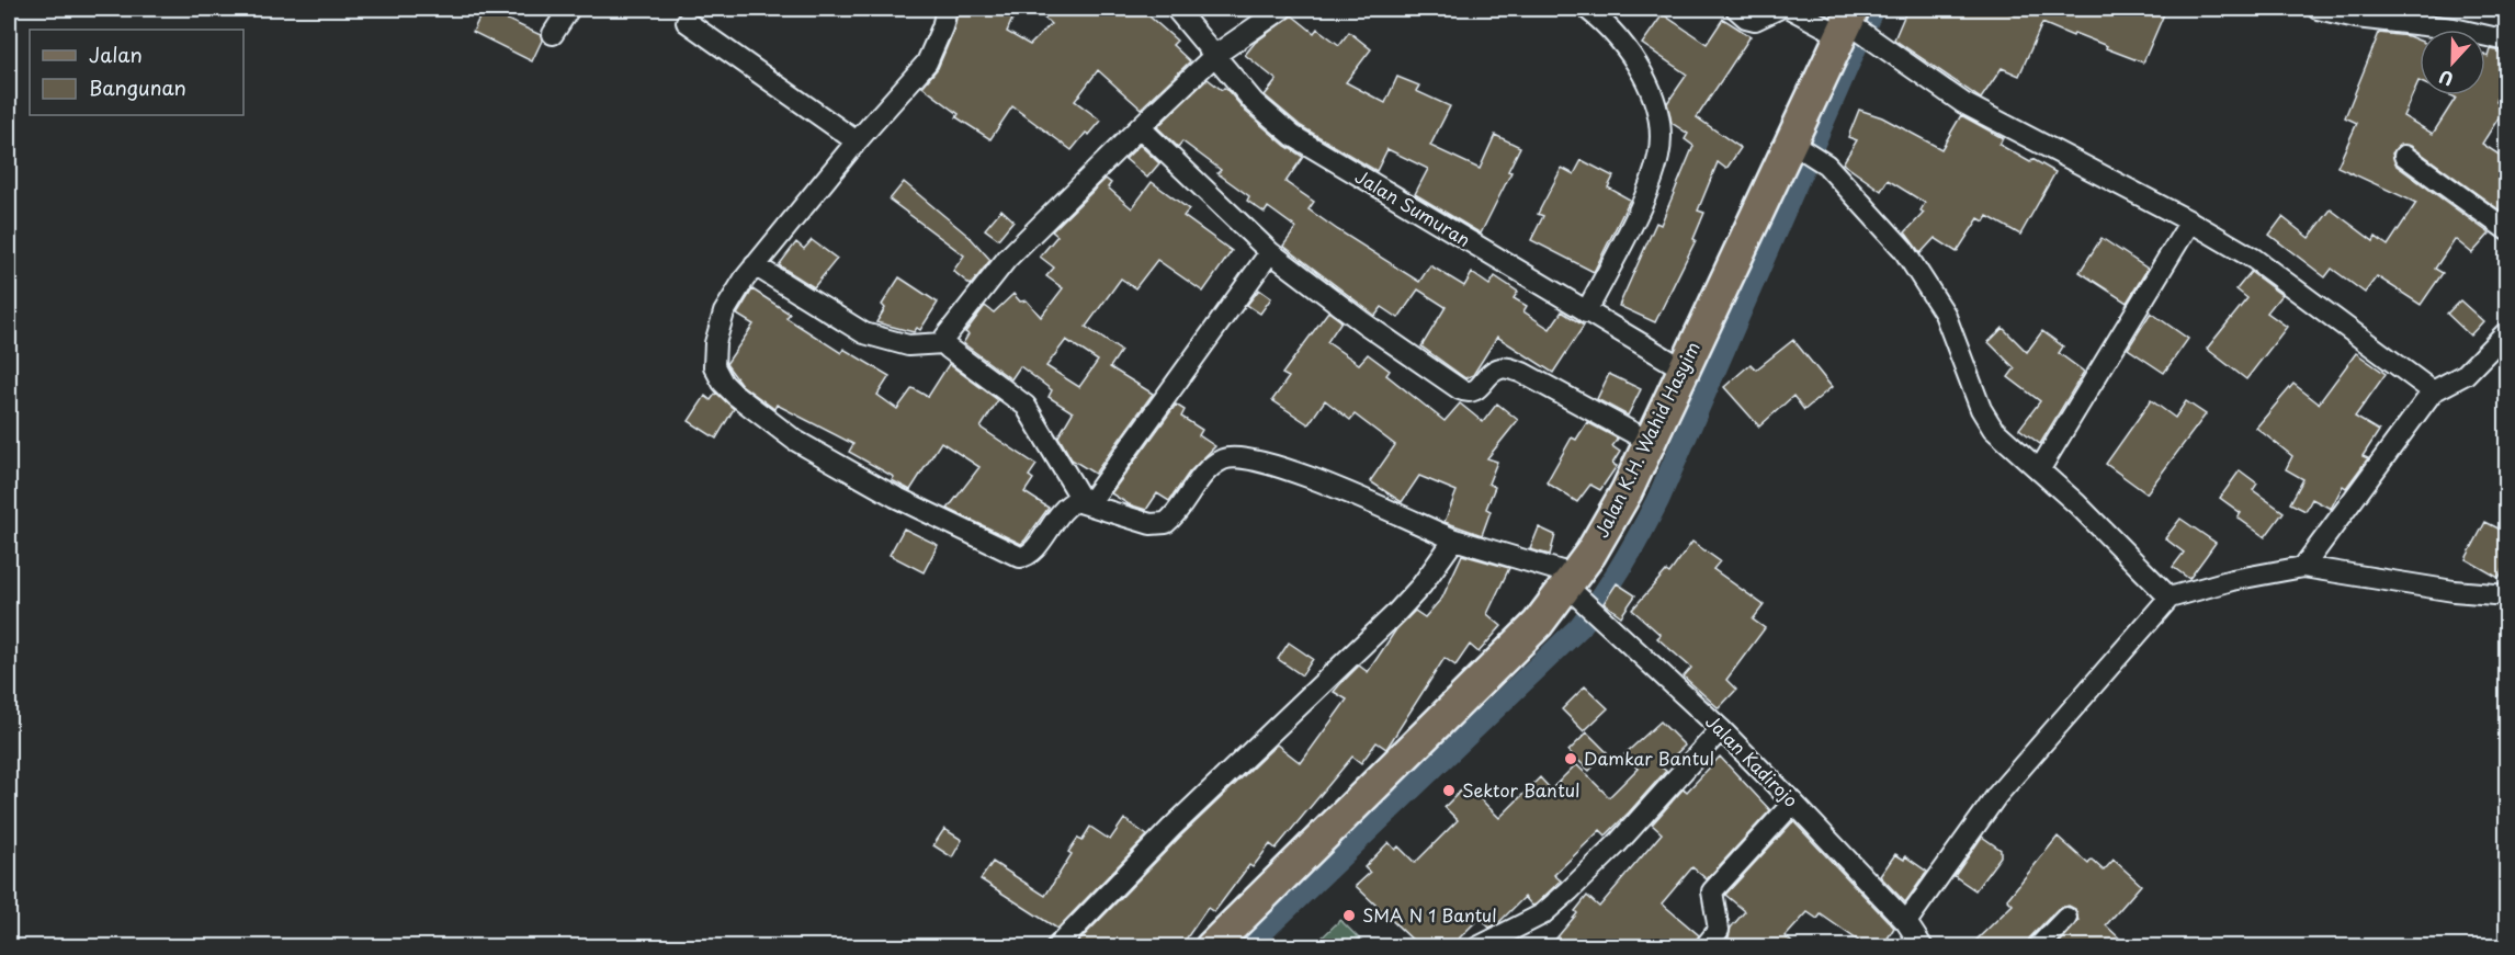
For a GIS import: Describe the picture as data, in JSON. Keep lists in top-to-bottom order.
{
  "streets": {
    "main road": ["Jalan K.H. Wahid Hasyim"],
    "street": ["Jalan Sumuran", "Jalan Kadirojo"]
  },
  "crossings": [
    ["Jalan Sumuran", "Jalan K.H. Wahid Hasyim"],
    ["Jalan K.H. Wahid Hasyim", "Jalan Kadirojo"]
  ],
  "places": ["Damkar Bantul", "Sektor Bantul", "SMA N 1 Bantul"],
  "legend": ["Jalan", "Bangunan"],
  "north": "bottom"
}
